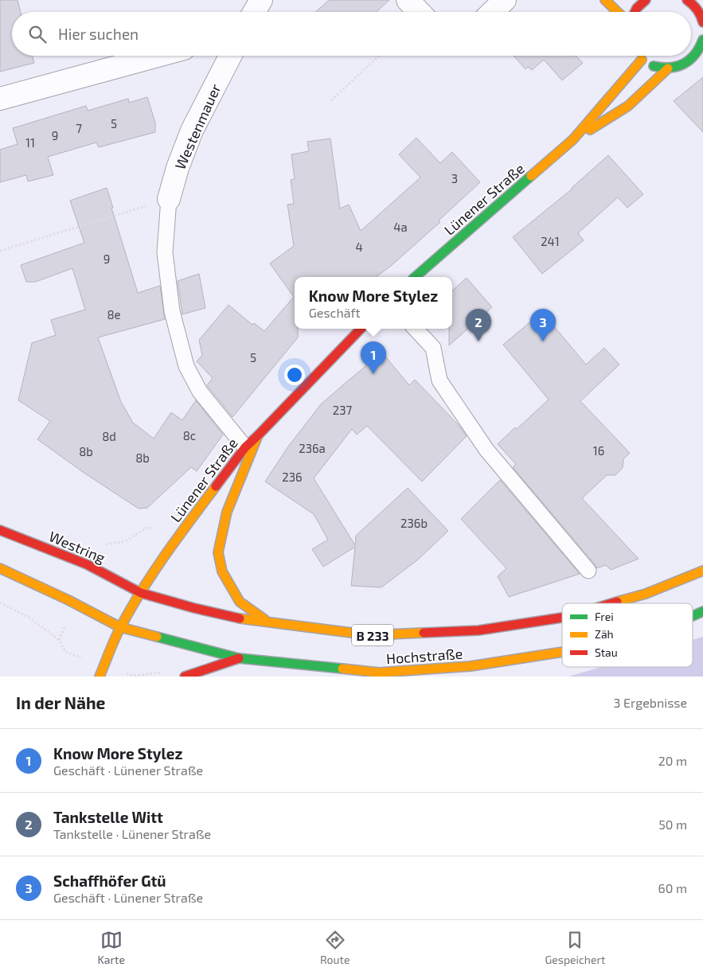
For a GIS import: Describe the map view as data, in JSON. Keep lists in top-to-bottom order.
{
  "streets": {
    "main road": [
      "Lünener Straße",
      "Westring",
      "B 233",
      "Hochstraße"
    ],
    "street": ["Westenmauer"]
  },
  "crossings": [
    ["Westenmauer", "Lünener Straße"],
    ["Lünener Straße", "Westring"],
    ["Lünener Straße", "Hochstraße"],
    ["Westring", "Hochstraße"]
  ],
  "house_numbers": [
    "5",
    "7",
    "9",
    "11",
    "3",
    "4a",
    "241",
    "4",
    "9",
    "8e",
    "5",
    "237",
    "8c",
    "8d",
    "236a",
    "16",
    "8b",
    "8b",
    "236",
    "236b"
  ],
  "legend": ["Frei", "Zäh", "Stau"],
  "page": {
    "search": "Hier suchen",
    "popup": ["Know More Stylez", "Geschäft"],
    "pins": ["2", "3", "1"],
    "heading": ["In der Nähe", "3 Ergebnisse"],
    "list": [
      {
        "mark": "1",
        "name": "Know More Stylez",
        "note": "Geschäft · Lünener Straße",
        "value": "20 m"
      },
      {
        "mark": "2",
        "name": "Tankstelle Witt",
        "note": "Tankstelle · Lünener Straße",
        "value": "50 m"
      },
      {
        "mark": "3",
        "name": "Schaffhöfer Gtü",
        "note": "Geschäft · Lünener Straße",
        "value": "60 m"
      }
    ],
    "nav": ["Karte", "Route", "Gespeichert"]
  }
}
